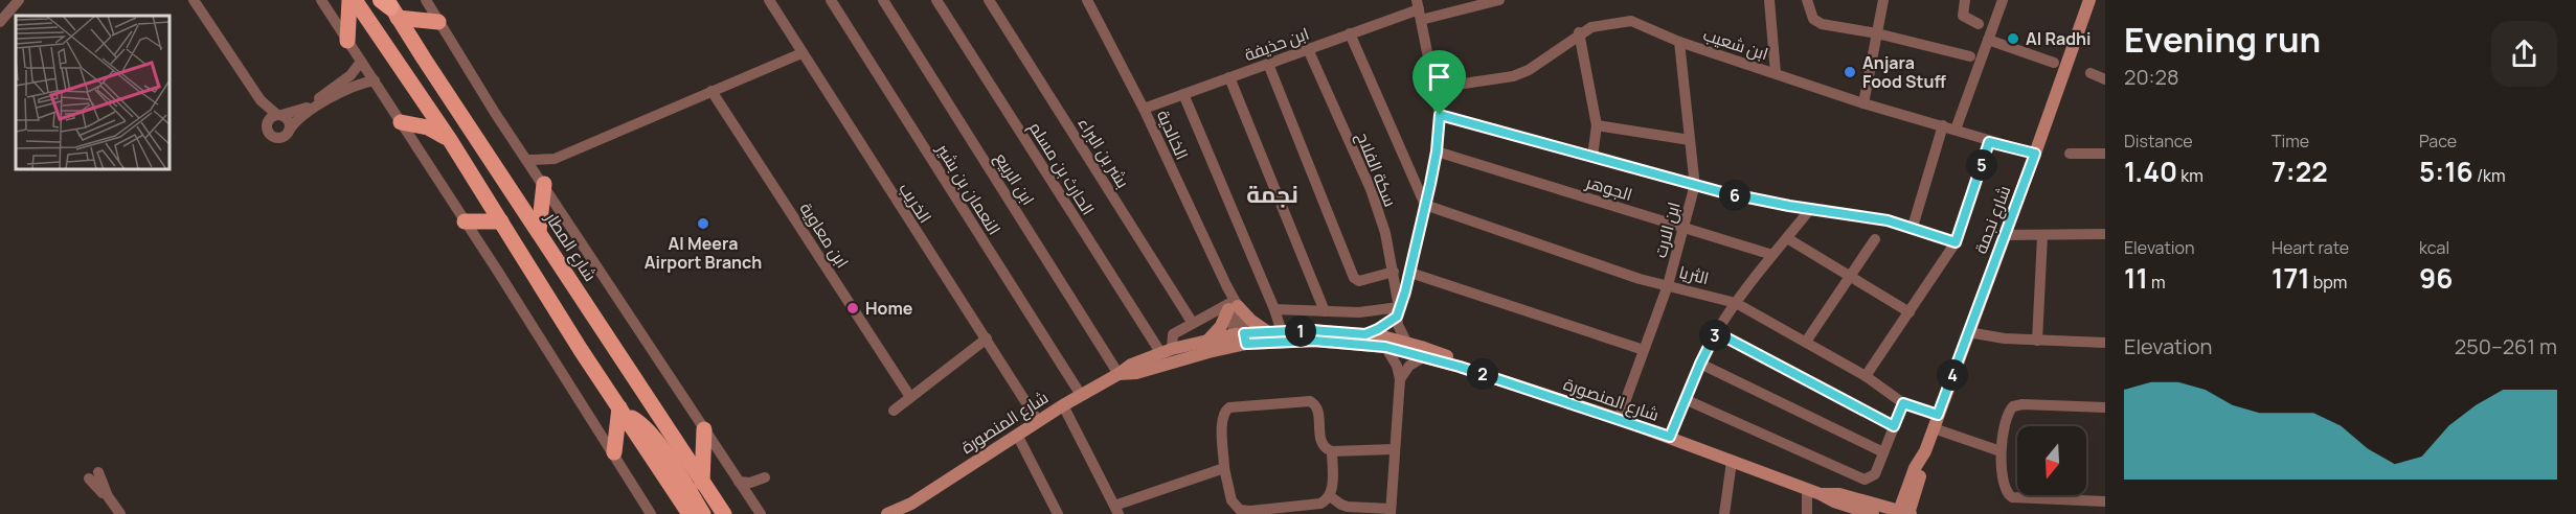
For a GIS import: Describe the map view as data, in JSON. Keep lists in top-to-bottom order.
{
  "streets": {
    "main road": ["شارع نجمة", "شارع المطار", "شارع المنصورة"],
    "street": [
      "ابن حذيفة",
      "ابن شعيب",
      "الخالدية",
      "بشر بن البراء",
      "الحارث بن مسلم",
      "سكة الفلاح",
      "ابن الربيع",
      "الجوهر",
      "النعمان بن بشير",
      "الخريب",
      "ابن الارت",
      "ابن معاوية",
      "الثريا"
    ]
  },
  "crossings": [
    ["ابن حذيفة", "الخالدية"],
    ["ابن حذيفة", "سكة الفلاح"],
    ["ابن شعيب", "شارع نجمة"],
    ["ابن شعيب", "ابن الارت"],
    ["الخالدية", "شارع المنصورة"],
    ["الحارث بن مسلم", "شارع المنصورة"],
    ["سكة الفلاح", "شارع المنصورة"],
    ["ابن الربيع", "شارع المنصورة"],
    ["الجوهر", "ابن الارت"],
    ["النعمان بن بشير", "شارع المنصورة"],
    ["الخريب", "شارع المنصورة"],
    ["شارع نجمة", "الثريا"],
    ["شارع نجمة", "شارع المنصورة"],
    ["ابن الارت", "الثريا"],
    ["ابن الارت", "شارع المنصورة"]
  ],
  "districts": ["نجمة"],
  "places": [
    "Al Radhi",
    "Anjara Food Stuff",
    "Al Meera Airport Branch",
    "Home"
  ],
  "north": "bottom",
  "page": {
    "heading": ["Evening run", "20:28"],
    "stats": [
      ["Distance", "1.40 km"],
      ["Time", "7:22"],
      ["Pace", "5:16 /km"],
      ["Elevation", "11 m"],
      ["Heart rate", "171 bpm"],
      ["kcal", "96"]
    ],
    "pins": [
      "5",
      "6",
      "1",
      "3",
      "2",
      "4"
    ],
    "chart": ["Elevation", "250–261 m"]
  }
}
